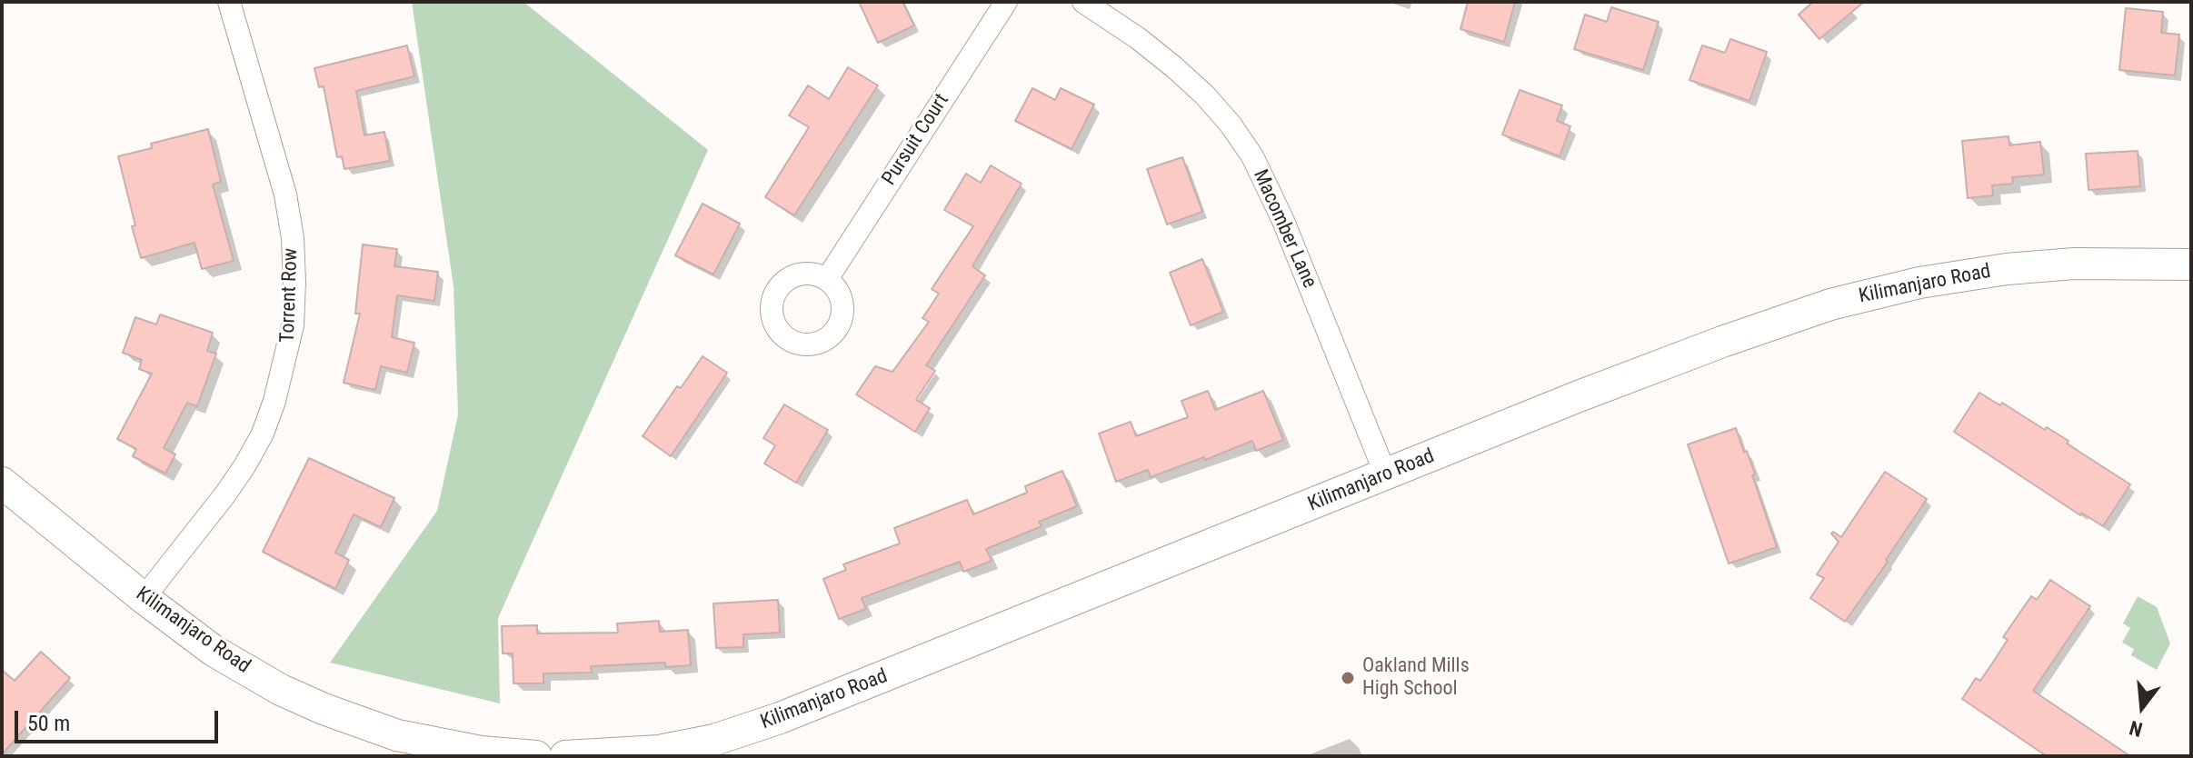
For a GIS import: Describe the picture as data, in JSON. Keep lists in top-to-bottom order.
{
  "streets": {
    "street": [
      "Pursuit Court",
      "Macomber Lane",
      "Kilimanjaro Road",
      "Torrent Row"
    ]
  },
  "crossings": [
    ["Macomber Lane", "Kilimanjaro Road"],
    ["Kilimanjaro Road", "Torrent Row"]
  ],
  "places": ["Oakland Mills High School"],
  "scale_bar": "50 m",
  "north": "bottom"
}
